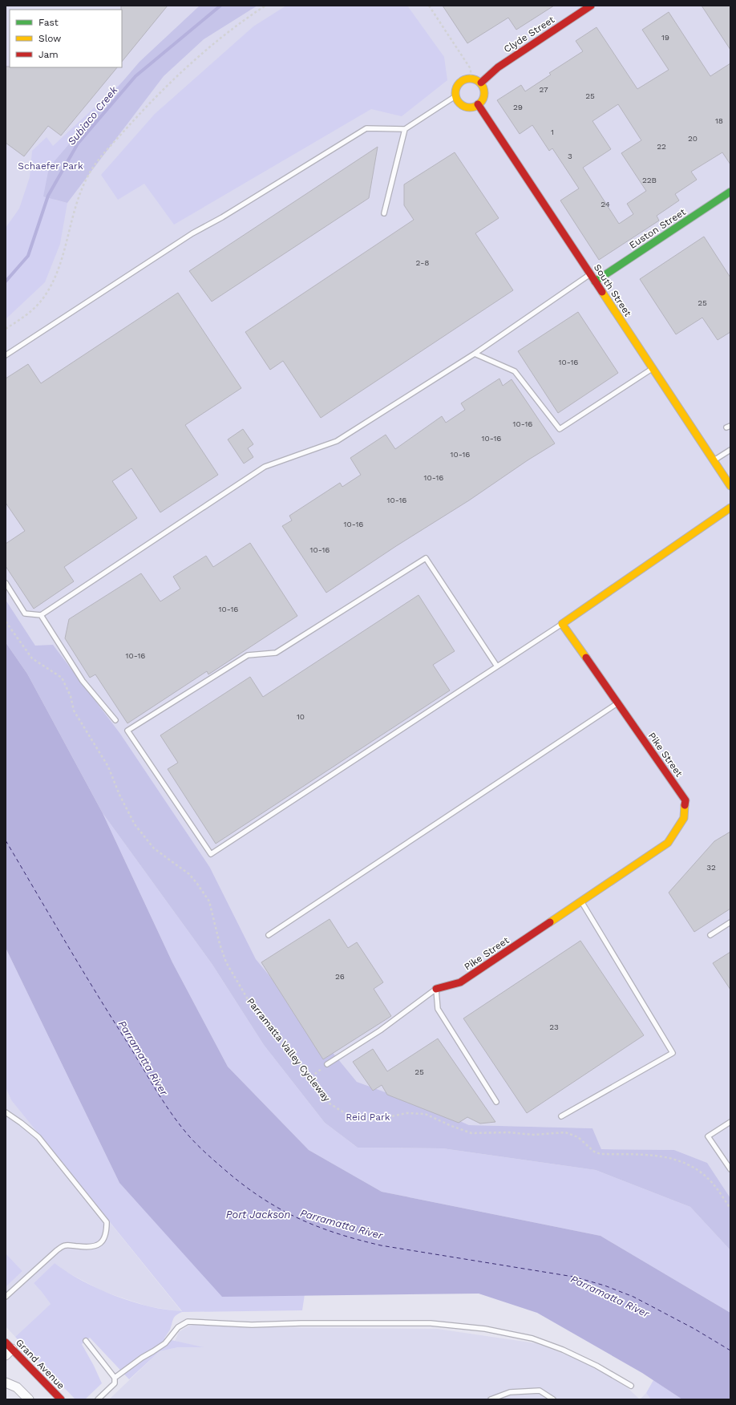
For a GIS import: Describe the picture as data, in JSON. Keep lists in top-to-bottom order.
{
  "streets": {
    "street": [
      "Clyde Street",
      "Euston Street",
      "South Street",
      "Pike Street",
      "Grand Avenue"
    ],
    "path": ["Parramatta Valley Cycleway"]
  },
  "crossings": [
    ["Clyde Street", "South Street"],
    ["Euston Street", "South Street"]
  ],
  "water": ["Subiaco Creek", "Parramatta River", "Port Jackson"],
  "parks": ["Schaefer Park", "Reid Park"],
  "house_numbers": [
    "19",
    "27",
    "25",
    "29",
    "18",
    "1",
    "20",
    "22",
    "3",
    "22B",
    "24",
    "2-8",
    "25",
    "10-16",
    "10-16",
    "10-16",
    "10-16",
    "10-16",
    "10-16",
    "10-16",
    "10-16",
    "10-16",
    "10-16",
    "10",
    "32",
    "26",
    "23",
    "25"
  ],
  "legend": ["Fast", "Slow", "Jam"]
}
